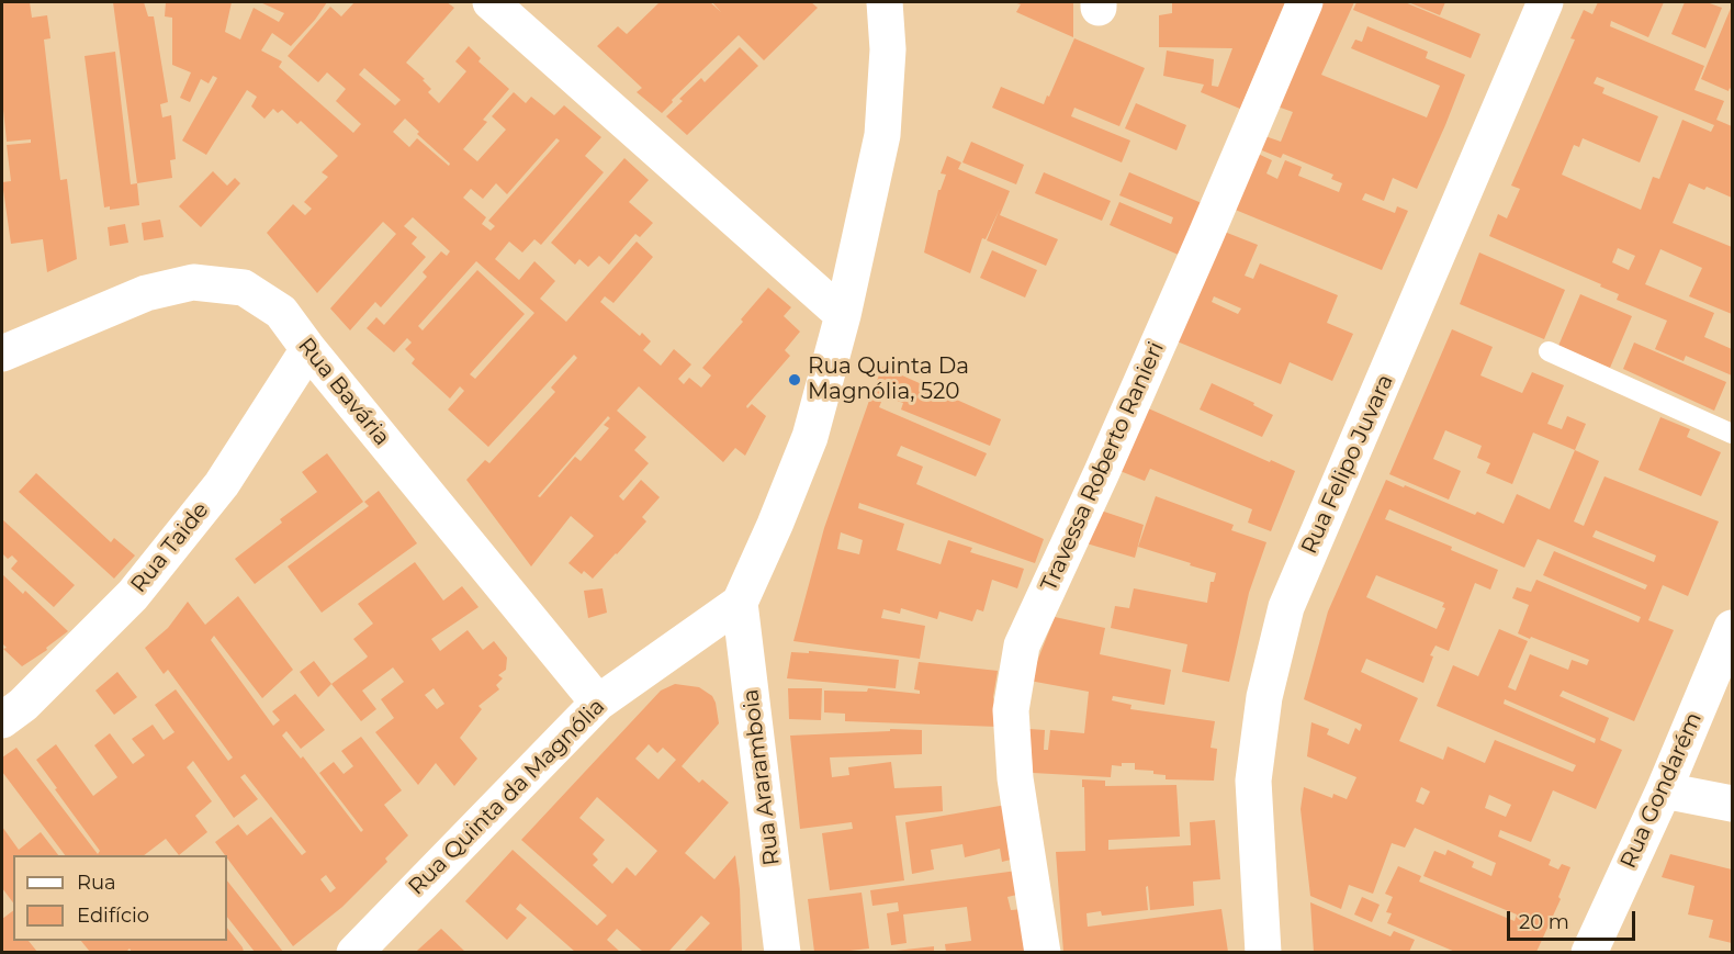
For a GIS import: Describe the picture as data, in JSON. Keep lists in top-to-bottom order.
{
  "streets": {
    "street": [
      "Rua Bavária",
      "Rua Felipo Juvara",
      "Travessa Roberto Ranieri",
      "Rua Taide",
      "Rua Araramboia",
      "Rua Gondarém",
      "Rua Quinta da Magnólia"
    ]
  },
  "crossings": [
    ["Rua Bavária", "Rua Taide"],
    ["Rua Bavária", "Rua Quinta da Magnólia"],
    ["Rua Araramboia", "Rua Quinta da Magnólia"]
  ],
  "places": ["Rua Quinta Da Magnólia, 520"],
  "legend": ["Rua", "Edifício"],
  "scale_bar": "20 m"
}
